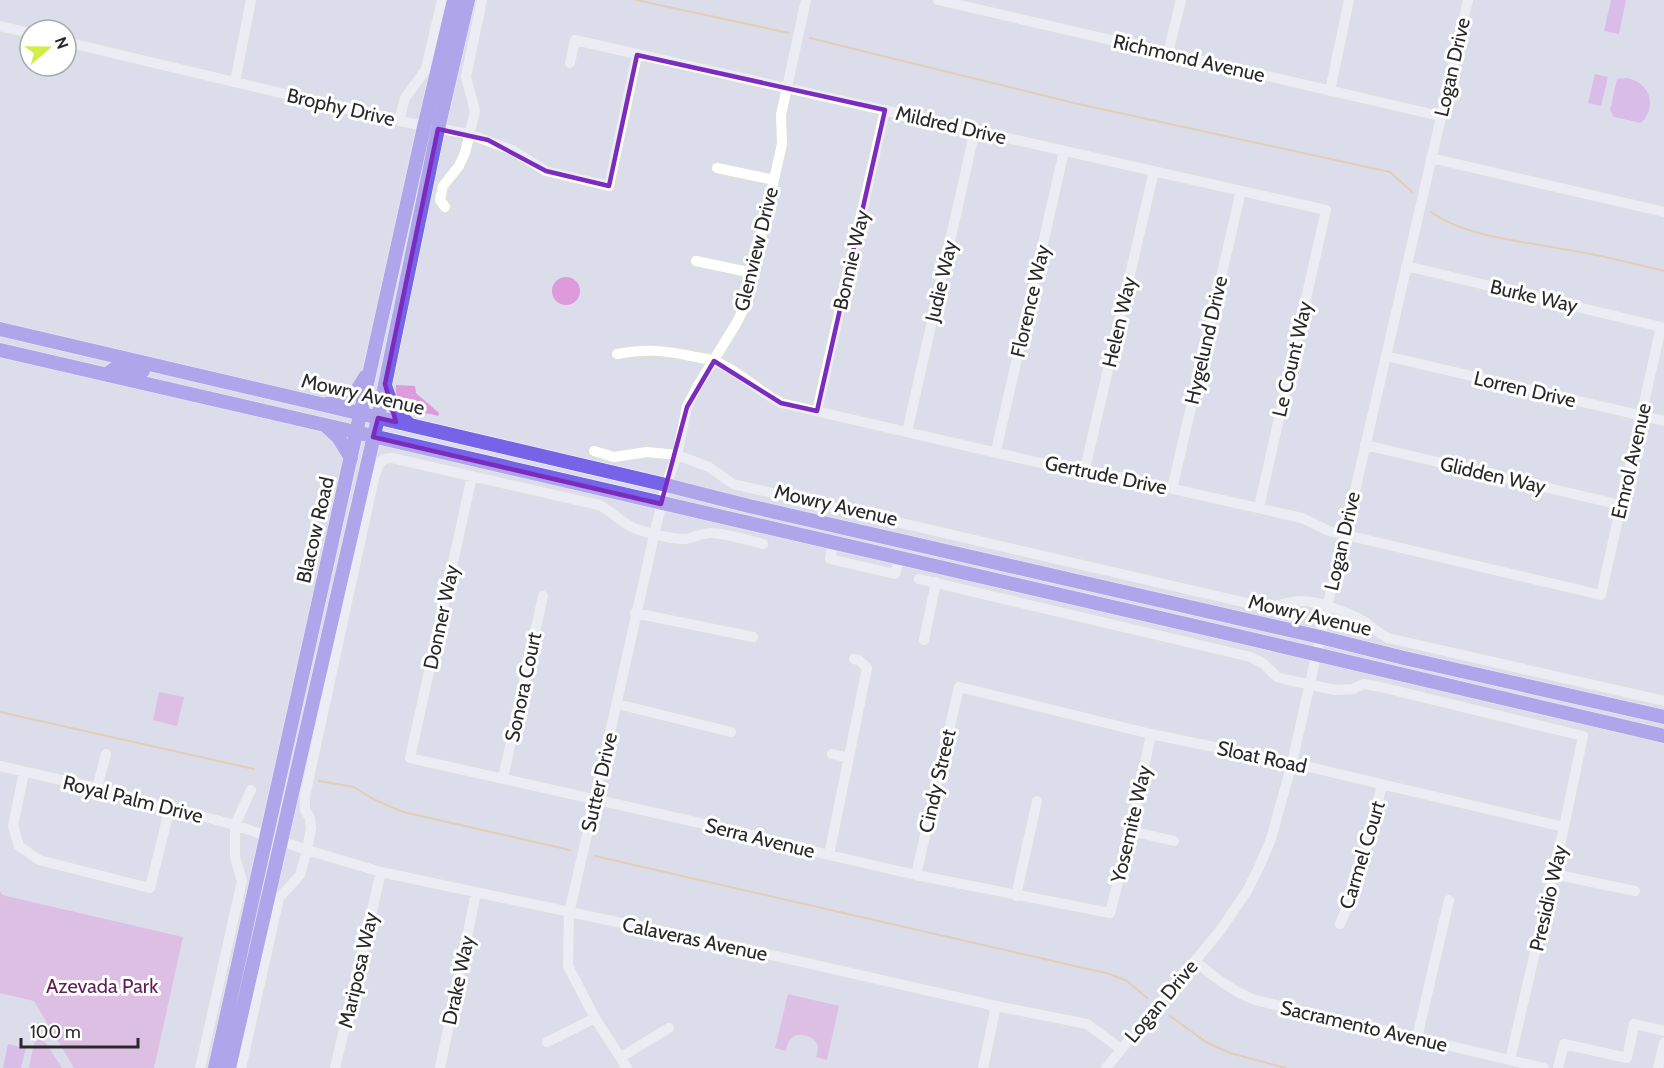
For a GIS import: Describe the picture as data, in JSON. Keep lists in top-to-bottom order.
{
  "streets": {
    "main road": ["Mowry Avenue", "Blacow Road"],
    "street": [
      "Richmond Avenue",
      "Logan Drive",
      "Brophy Drive",
      "Mildred Drive",
      "Glenview Drive",
      "Bonnie Way",
      "Judie Way",
      "Burke Way",
      "Florence Way",
      "Helen Way",
      "Hygelund Drive",
      "Le Count Way",
      "Lorren Drive",
      "Emrol Avenue",
      "Gertrude Drive",
      "Glidden Way",
      "Donner Way",
      "Sonora Court",
      "Sloat Road",
      "Cindy Street",
      "Sutter Drive",
      "Royal Palm Drive",
      "Yosemite Way",
      "Serra Avenue",
      "Carmel Court",
      "Presidio Way",
      "Calaveras Avenue",
      "Mariposa Way",
      "Drake Way",
      "Sacramento Avenue"
    ]
  },
  "crossings": [
    ["Richmond Avenue", "Logan Drive"],
    ["Logan Drive", "Burke Way"],
    ["Logan Drive", "Lorren Drive"],
    ["Logan Drive", "Mowry Avenue"],
    ["Logan Drive", "Gertrude Drive"],
    ["Logan Drive", "Glidden Way"],
    ["Logan Drive", "Sloat Road"],
    ["Logan Drive", "Presidio Way"],
    ["Logan Drive", "Calaveras Avenue"],
    ["Logan Drive", "Sacramento Avenue"],
    ["Brophy Drive", "Mildred Drive"],
    ["Brophy Drive", "Blacow Road"],
    ["Mildred Drive", "Glenview Drive"],
    ["Mildred Drive", "Bonnie Way"],
    ["Mildred Drive", "Judie Way"],
    ["Mildred Drive", "Florence Way"],
    ["Mildred Drive", "Helen Way"],
    ["Mildred Drive", "Hygelund Drive"],
    ["Mildred Drive", "Le Count Way"],
    ["Glenview Drive", "Mowry Avenue"],
    ["Glenview Drive", "Gertrude Drive"],
    ["Glenview Drive", "Sutter Drive"],
    ["Bonnie Way", "Gertrude Drive"],
    ["Judie Way", "Gertrude Drive"],
    ["Burke Way", "Emrol Avenue"],
    ["Florence Way", "Gertrude Drive"],
    ["Helen Way", "Gertrude Drive"],
    ["Hygelund Drive", "Gertrude Drive"],
    ["Le Count Way", "Gertrude Drive"],
    ["Lorren Drive", "Emrol Avenue"],
    ["Mowry Avenue", "Blacow Road"],
    ["Mowry Avenue", "Sutter Drive"],
    ["Emrol Avenue", "Gertrude Drive"],
    ["Emrol Avenue", "Glidden Way"],
    ["Blacow Road", "Royal Palm Drive"],
    ["Blacow Road", "Calaveras Avenue"],
    ["Donner Way", "Serra Avenue"],
    ["Sonora Court", "Serra Avenue"],
    ["Sloat Road", "Cindy Street"],
    ["Sloat Road", "Yosemite Way"],
    ["Sloat Road", "Carmel Court"],
    ["Sloat Road", "Presidio Way"],
    ["Cindy Street", "Serra Avenue"],
    ["Sutter Drive", "Serra Avenue"],
    ["Sutter Drive", "Calaveras Avenue"],
    ["Royal Palm Drive", "Calaveras Avenue"],
    ["Yosemite Way", "Serra Avenue"],
    ["Presidio Way", "Sacramento Avenue"],
    ["Calaveras Avenue", "Mariposa Way"],
    ["Calaveras Avenue", "Drake Way"]
  ],
  "parks": ["Azevada Park"],
  "scale_bar": "100 m",
  "north": "right"
}
